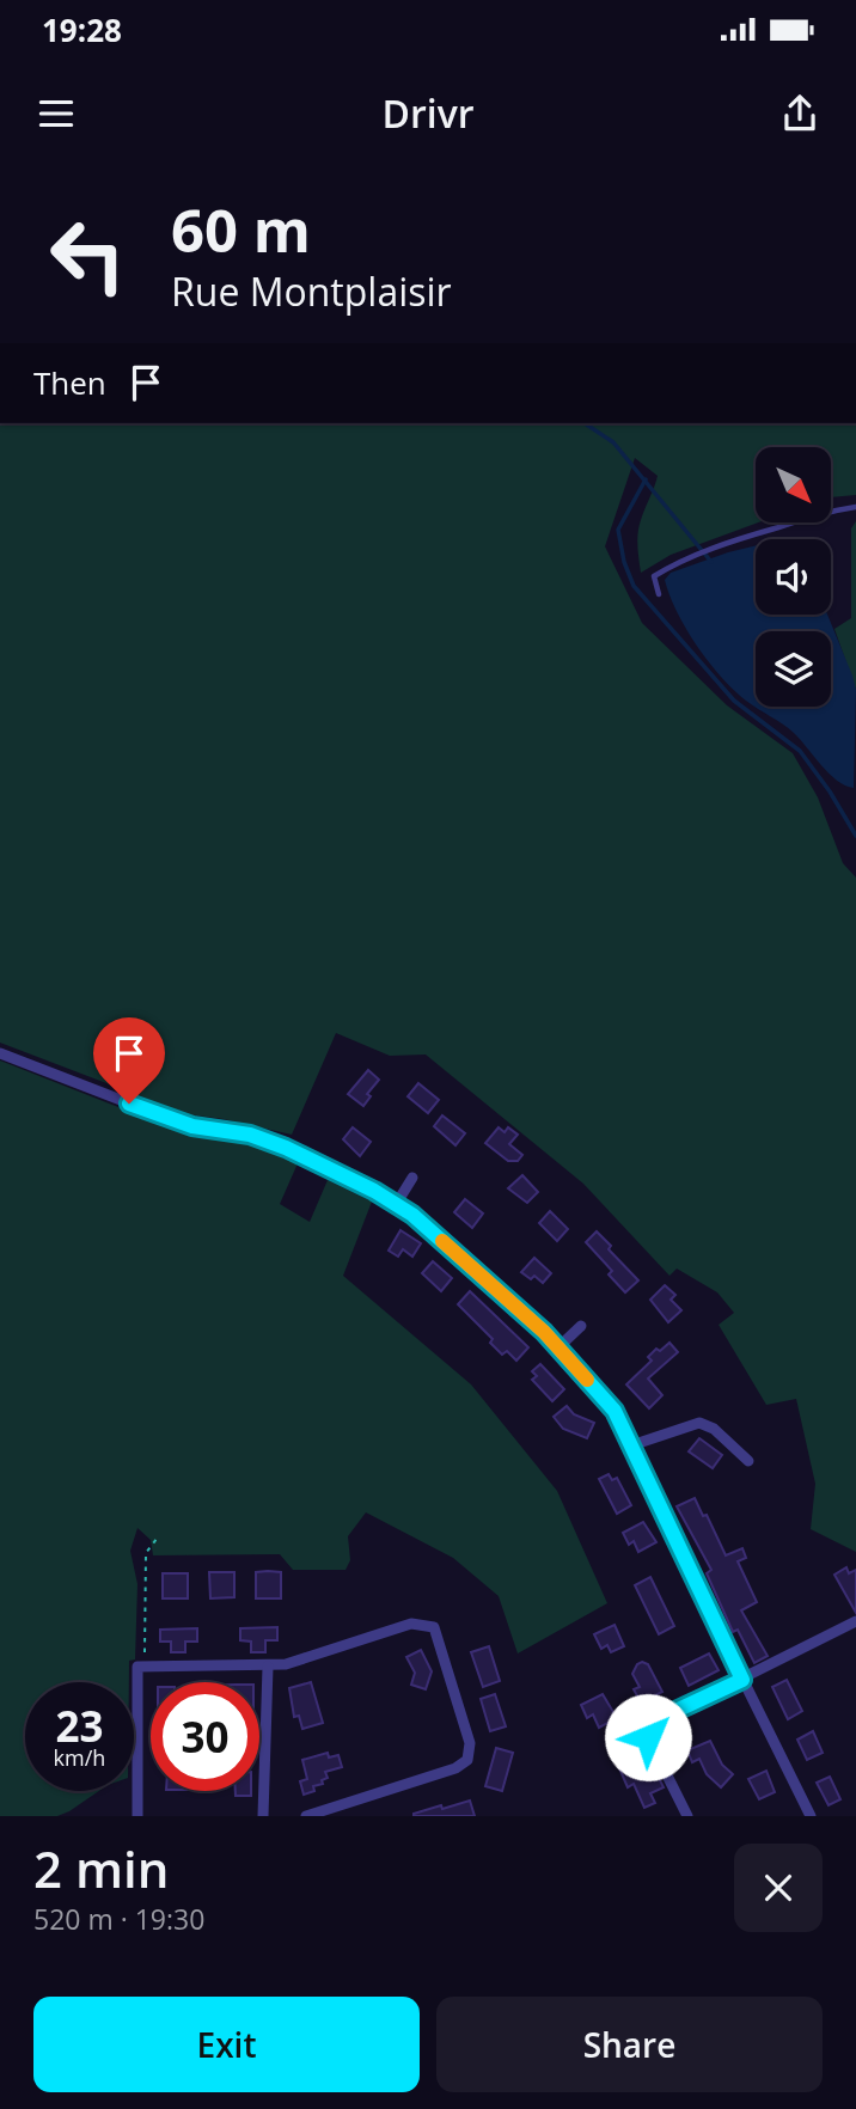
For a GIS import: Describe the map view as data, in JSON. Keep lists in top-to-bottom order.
{
  "north": "bottom right",
  "page": {
    "status": "19:28",
    "header": "Drivr",
    "turn": ["60 m", "Rue Montplaisir"],
    "then": "Then",
    "speed": "23 km/h",
    "limit": "30",
    "heading": ["2 min", "520 m · 19:30"],
    "buttons": ["Exit", "Share"]
  }
}
